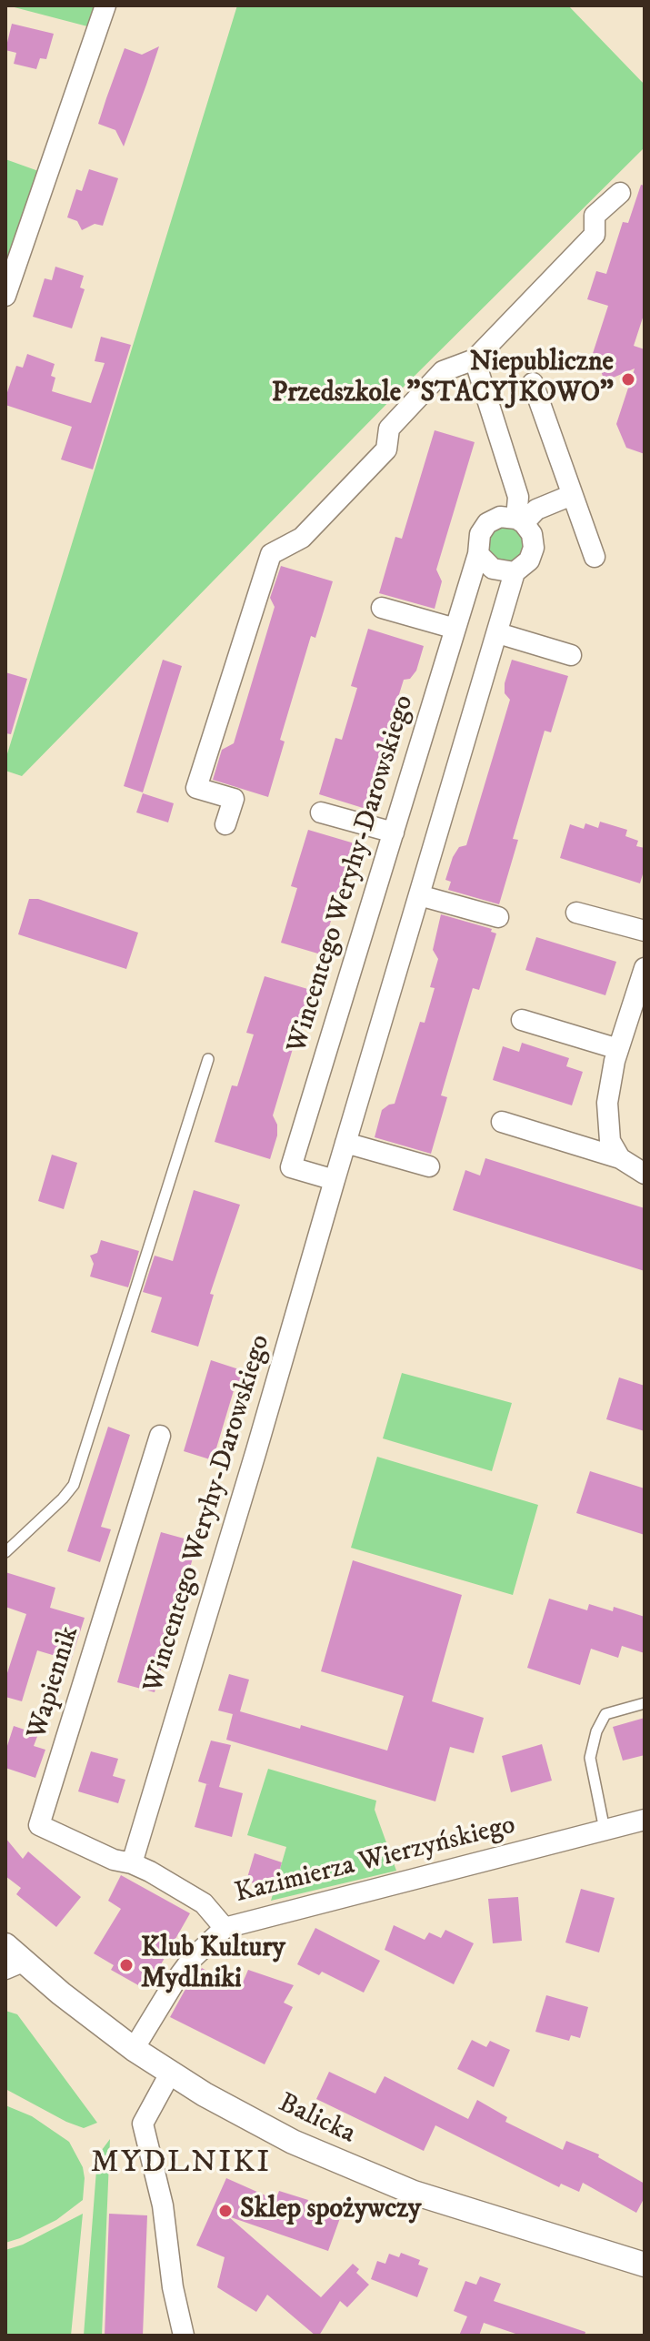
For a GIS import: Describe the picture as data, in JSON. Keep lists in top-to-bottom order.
{
  "streets": {
    "street": [
      "Wincentego Weryhy-Darowskiego",
      "Wapiennik",
      "Kazimierza Wierzyńskiego",
      "Balicka"
    ]
  },
  "crossings": [
    ["Wincentego Weryhy-Darowskiego", "Wapiennik"],
    ["Wapiennik", "Kazimierza Wierzyńskiego"],
    ["Kazimierza Wierzyńskiego", "Balicka"]
  ],
  "districts": ["MYDLNIKI"],
  "places": ["Niepubliczne Przedszkole \"STACYJKOWO\"", "Klub Kultury Mydlniki", "Sklep spożywczy"]
}
